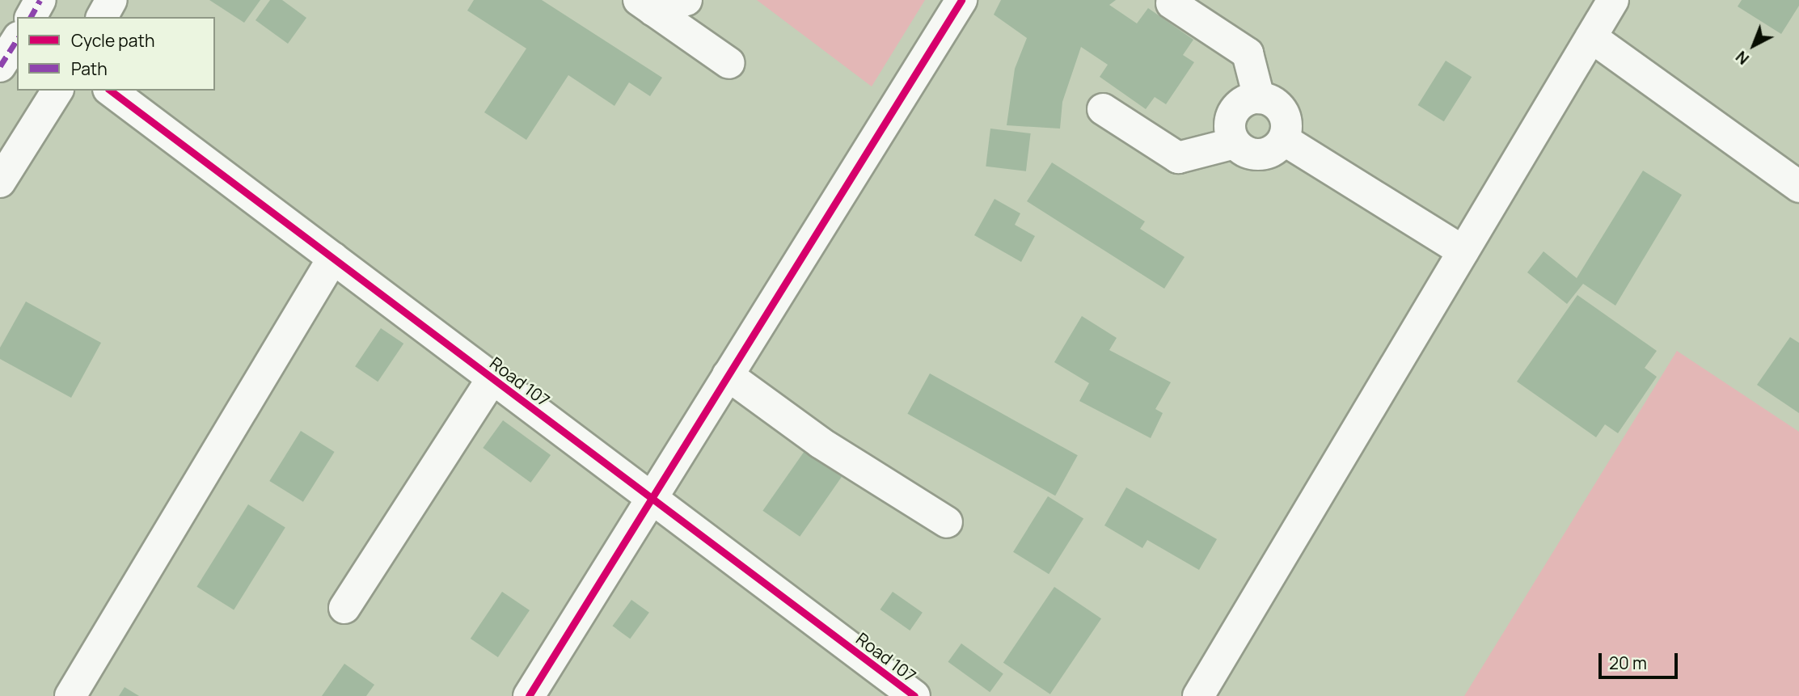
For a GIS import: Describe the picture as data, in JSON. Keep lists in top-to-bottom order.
{
  "streets": {
    "street": ["Road 107"]
  },
  "legend": ["Cycle path", "Path"],
  "scale_bar": "20 m",
  "north": "bottom left"
}
